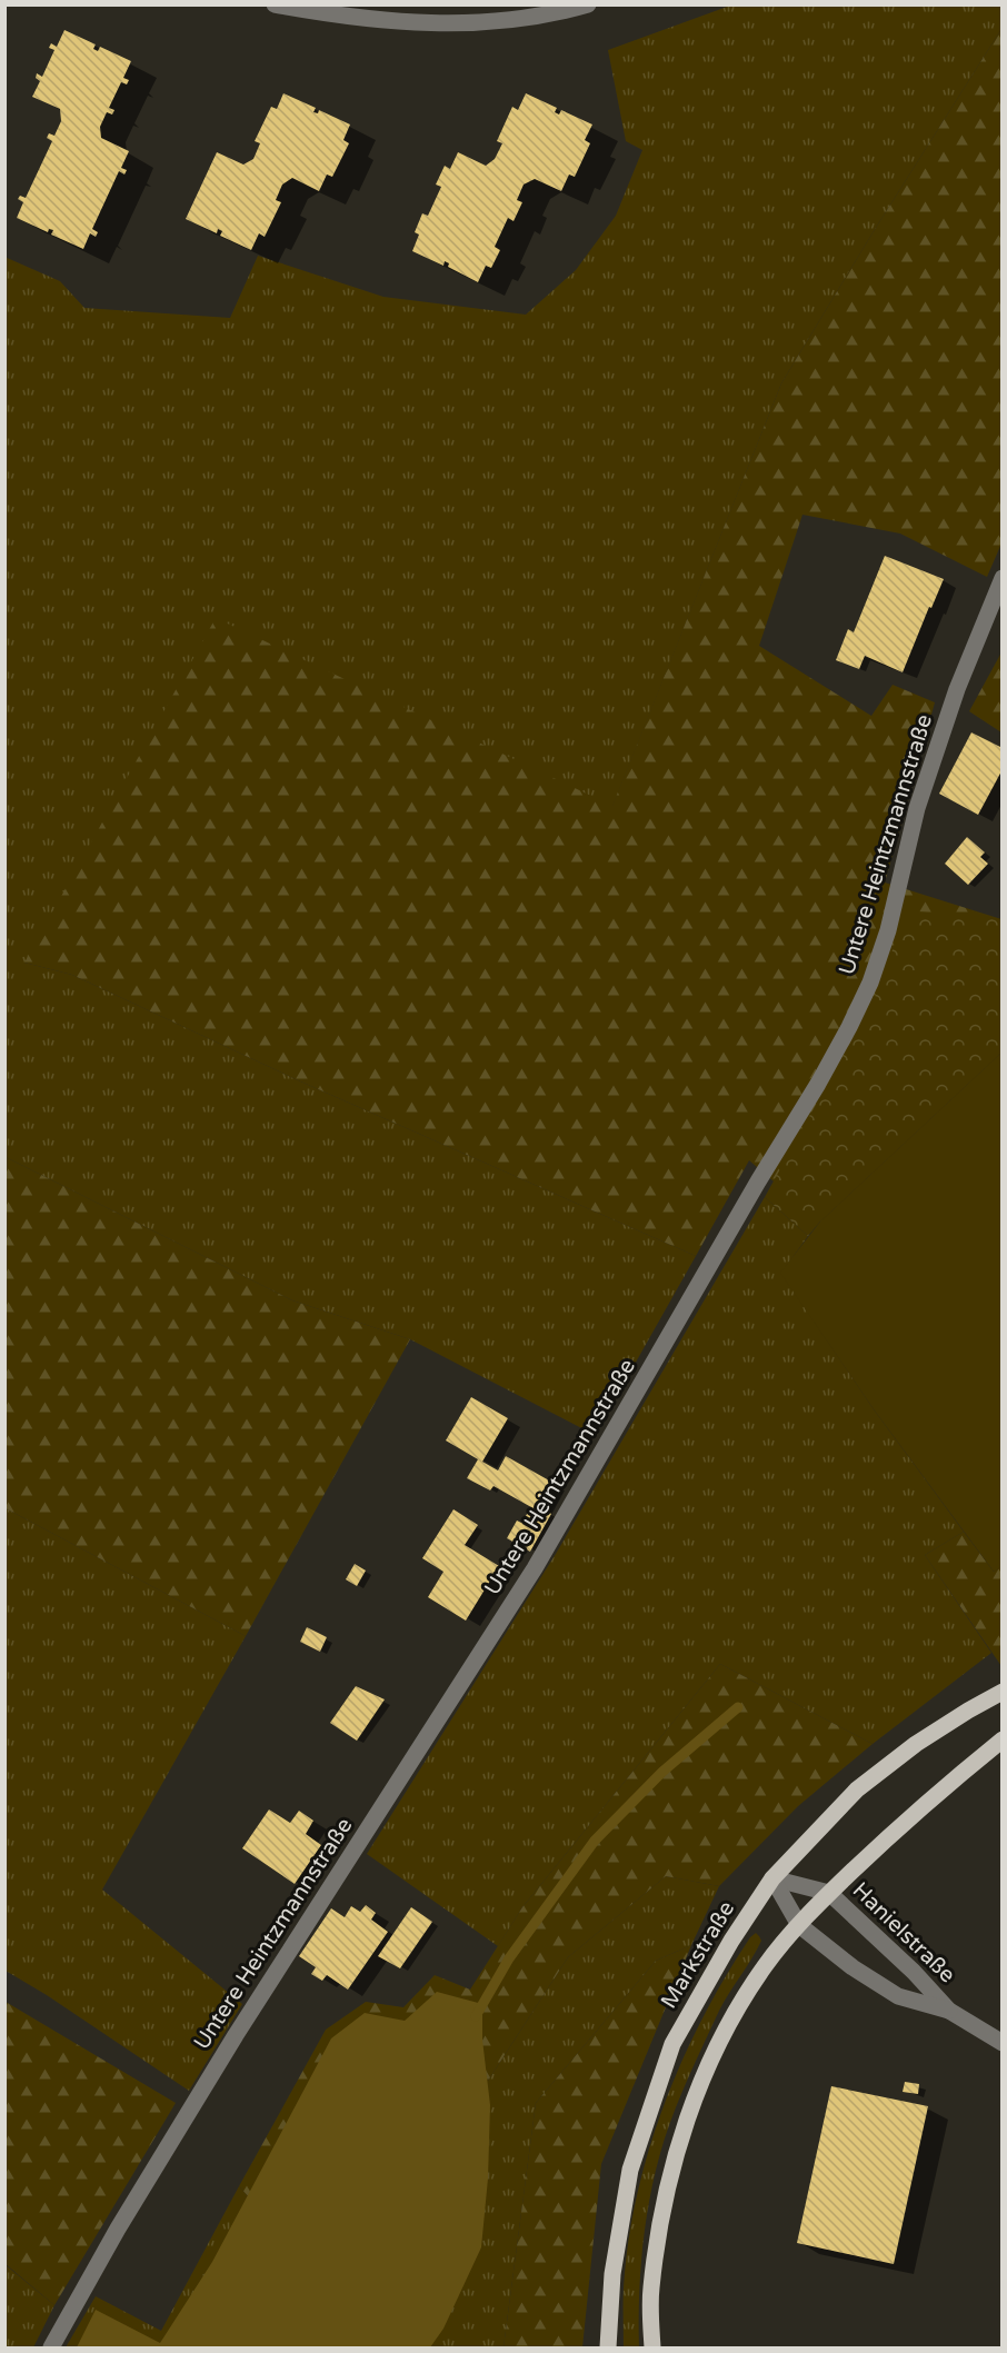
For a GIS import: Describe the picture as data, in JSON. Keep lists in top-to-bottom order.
{
  "streets": {
    "main road": ["Markstraße"],
    "street": ["Untere Heintzmannstraße", "Hanielstraße"]
  },
  "crossings": [
    ["Hanielstraße", "Markstraße"]
  ]
}
